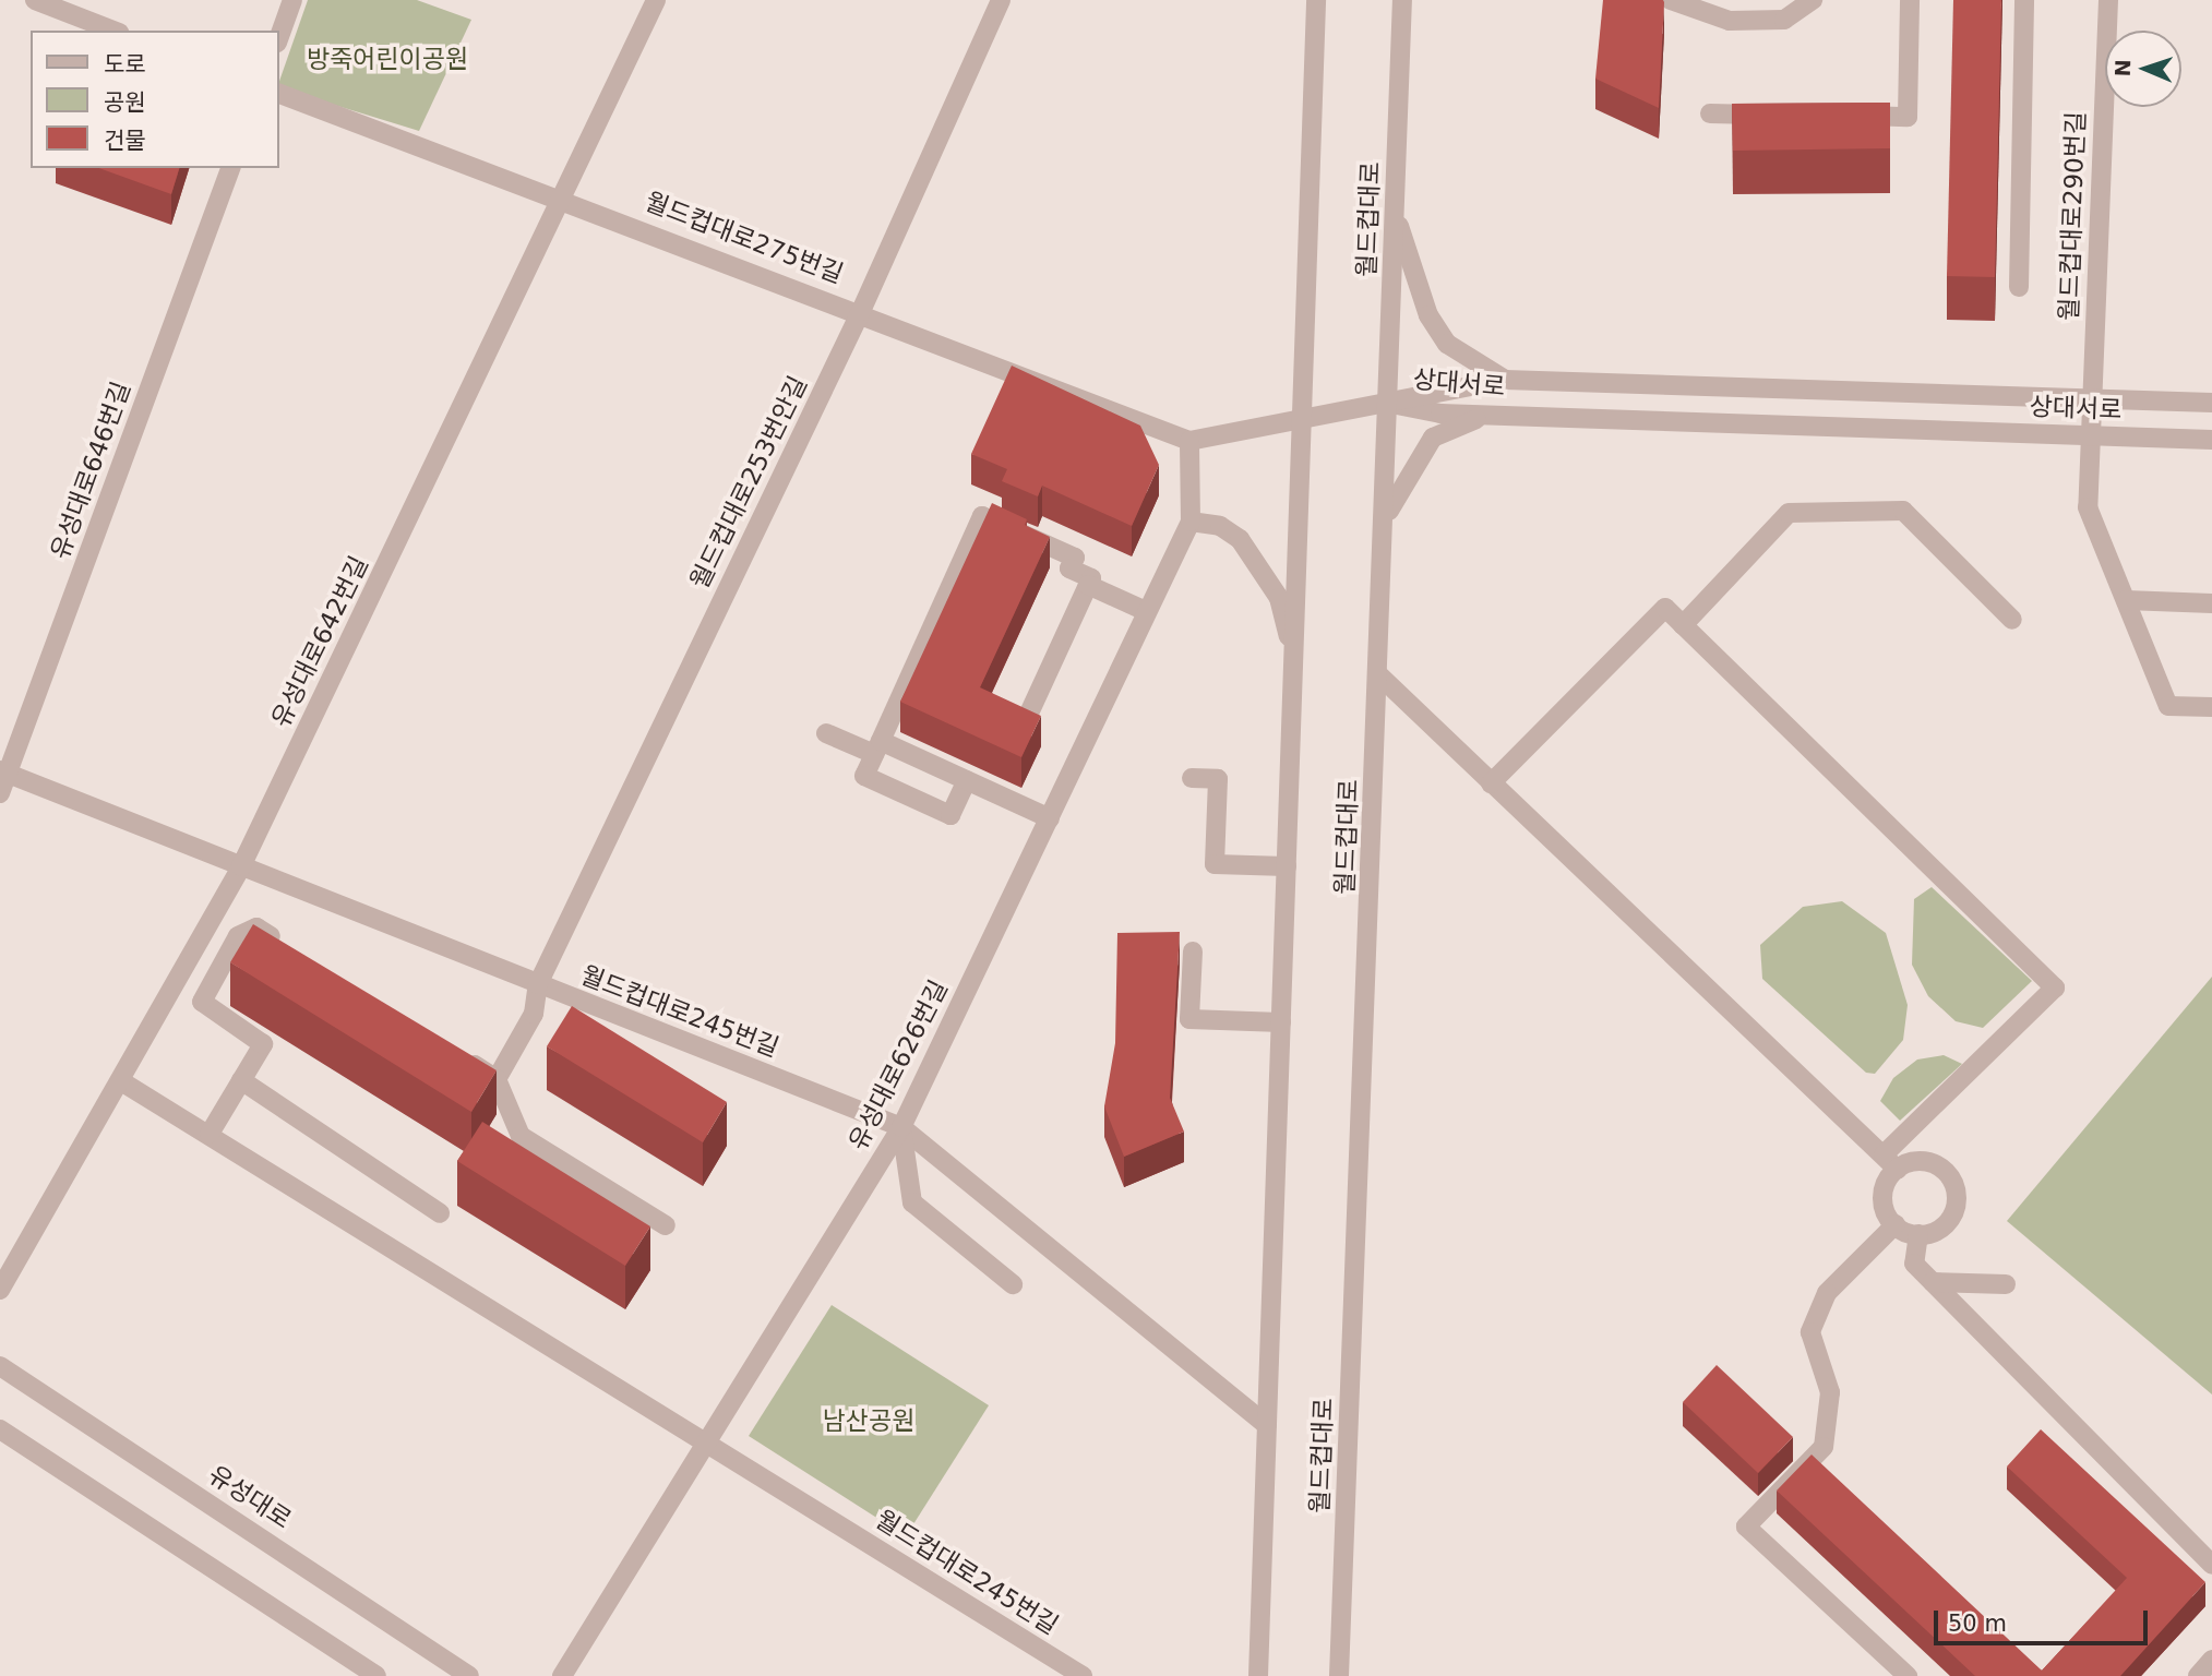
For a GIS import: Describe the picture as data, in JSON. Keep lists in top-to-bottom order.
{
  "streets": {
    "street": [
      "월드컵대로290번길",
      "월드컵대로",
      "월드컵대로275번길",
      "상대서로",
      "유성대로646번길",
      "월드컵대로253번안길",
      "유성대로642번길",
      "월드컵대로245번길",
      "유성대로626번길",
      "유성대로"
    ]
  },
  "crossings": [
    ["월드컵대로290번길", "상대서로"],
    ["월드컵대로", "상대서로"],
    ["월드컵대로275번길", "월드컵대로253번안길"],
    ["월드컵대로275번길", "유성대로642번길"],
    ["월드컵대로275번길", "유성대로626번길"],
    ["유성대로646번길", "월드컵대로245번길"],
    ["월드컵대로253번안길", "월드컵대로245번길"],
    ["유성대로642번길", "월드컵대로245번길"],
    ["월드컵대로245번길", "유성대로626번길"]
  ],
  "parks": ["방죽어린이공원", "남산공원"],
  "legend": ["도로", "공원", "건물"],
  "scale_bar": "50 m",
  "north": "left"
}
